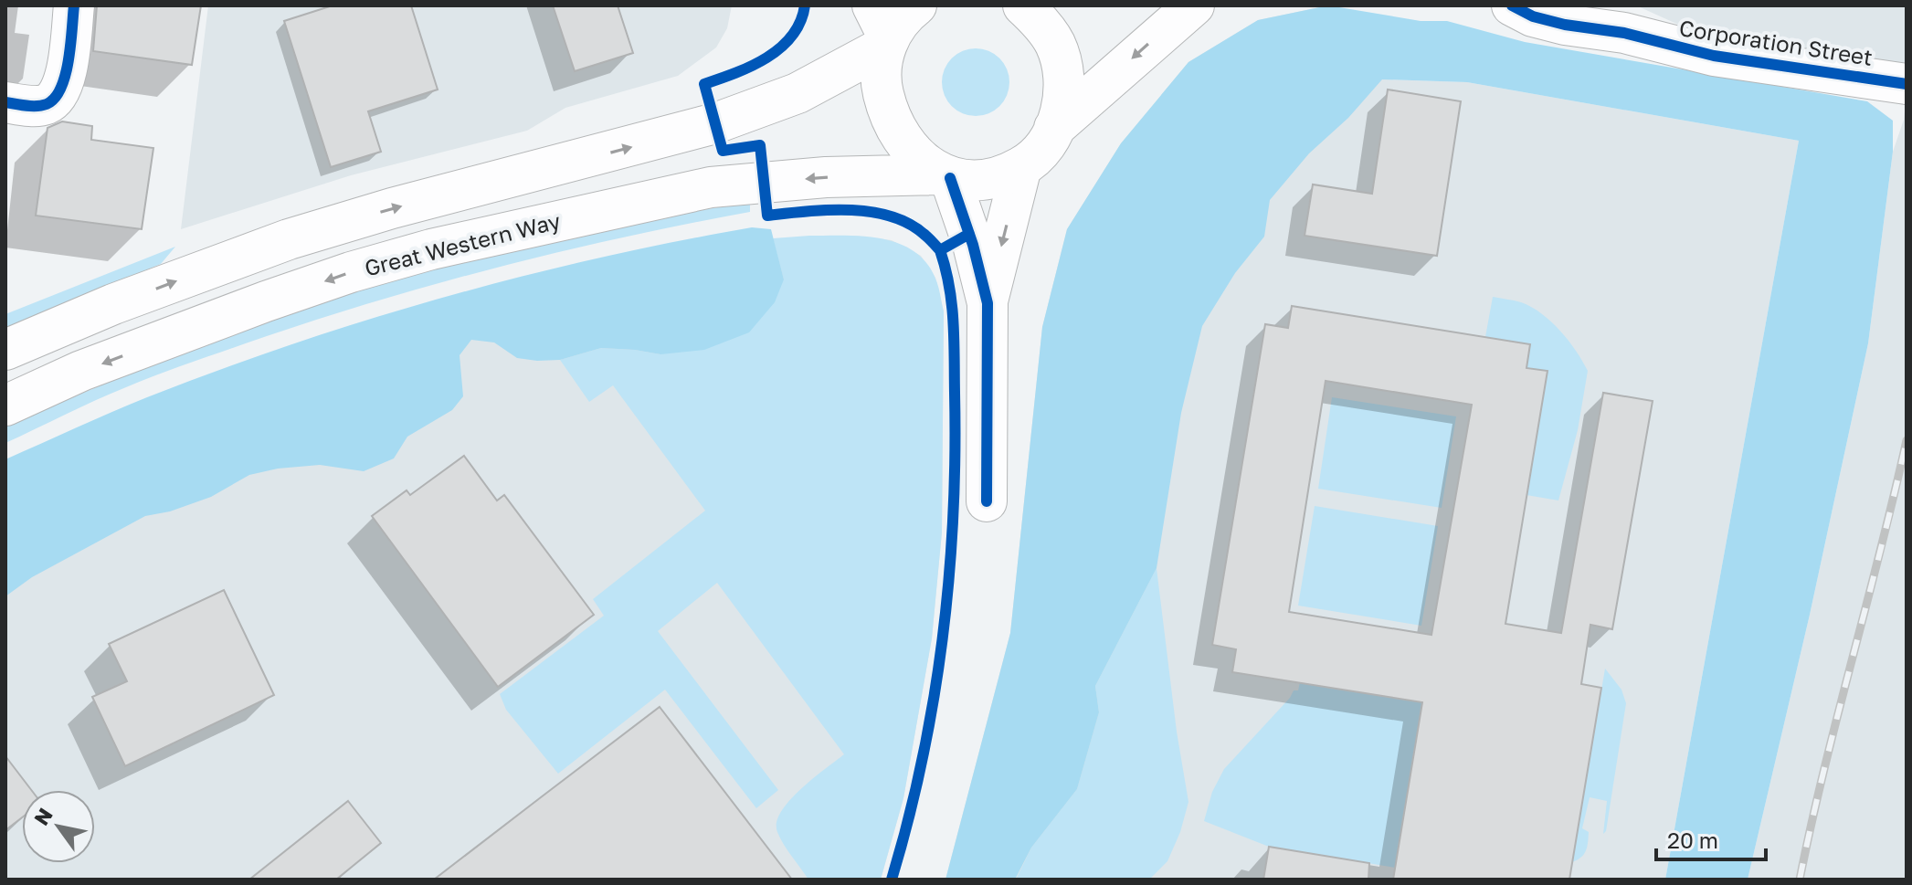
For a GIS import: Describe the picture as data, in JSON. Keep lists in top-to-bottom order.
{
  "streets": {
    "main road": ["Corporation Street", "Great Western Way"]
  },
  "scale_bar": "20 m",
  "north": "top left"
}
